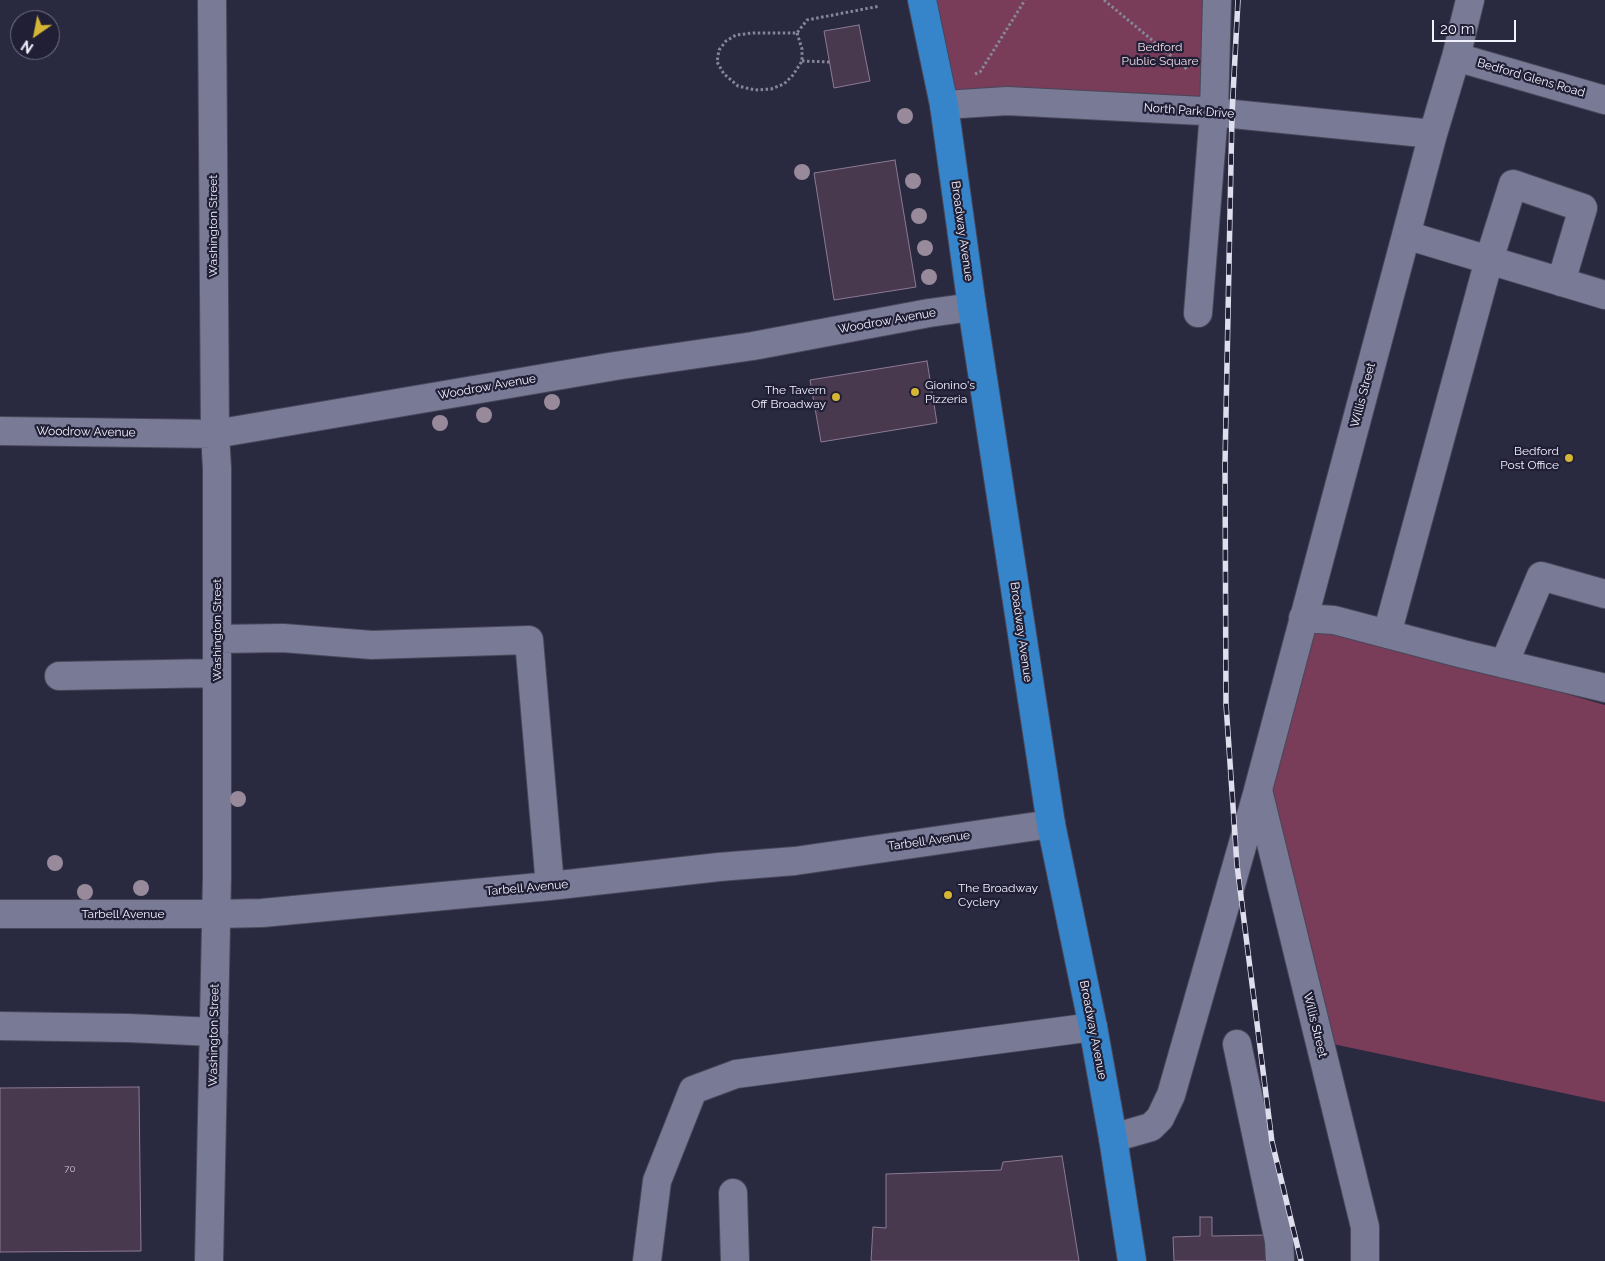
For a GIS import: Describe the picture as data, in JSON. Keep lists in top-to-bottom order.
{
  "streets": {
    "main road": ["Broadway Avenue"],
    "street": [
      "Bedford Glens Road",
      "North Park Drive",
      "Washington Street",
      "Woodrow Avenue",
      "Willis Street",
      "Tarbell Avenue"
    ]
  },
  "crossings": [
    ["Bedford Glens Road", "Willis Street"],
    ["North Park Drive", "Broadway Avenue"],
    ["North Park Drive", "Willis Street"],
    ["Washington Street", "Woodrow Avenue"],
    ["Washington Street", "Tarbell Avenue"],
    ["Broadway Avenue", "Woodrow Avenue"],
    ["Broadway Avenue", "Willis Street"],
    ["Broadway Avenue", "Tarbell Avenue"]
  ],
  "parks": ["Bedford Public Square"],
  "places": [
    "Gionino's Pizzeria",
    "The Tavern Off Broadway",
    "Bedford Post Office",
    "The Broadway Cyclery"
  ],
  "house_numbers": ["70"],
  "scale_bar": "20 m",
  "north": "bottom left"
}
